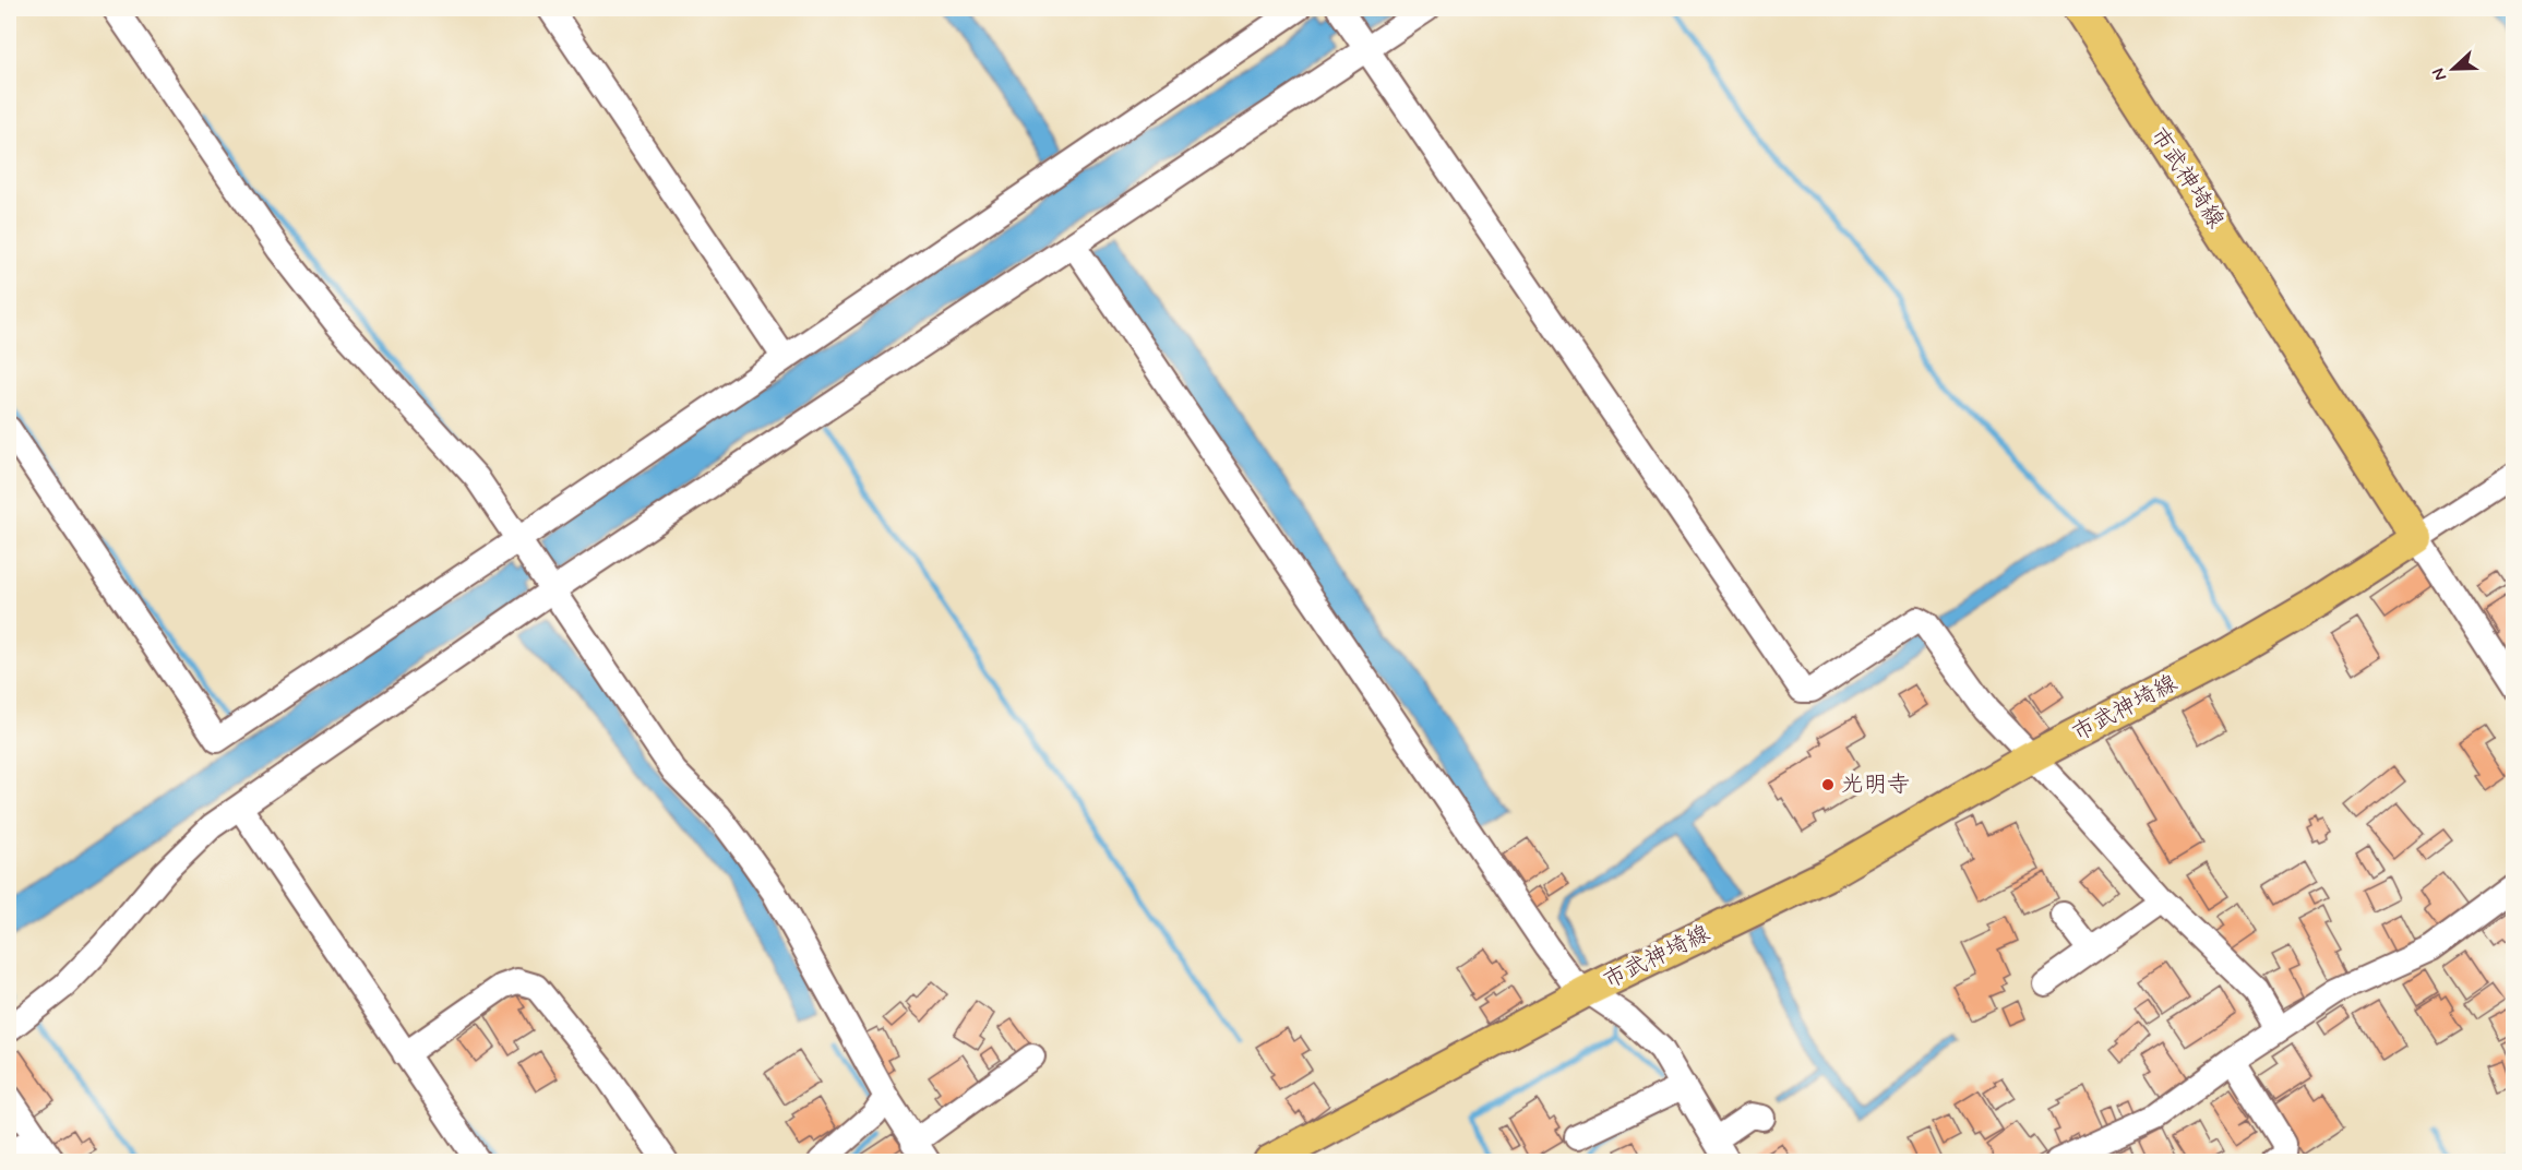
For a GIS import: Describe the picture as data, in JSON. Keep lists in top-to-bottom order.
{
  "streets": {
    "main road": ["市武神埼線"]
  },
  "places": ["光明寺"],
  "north": "left"
}
